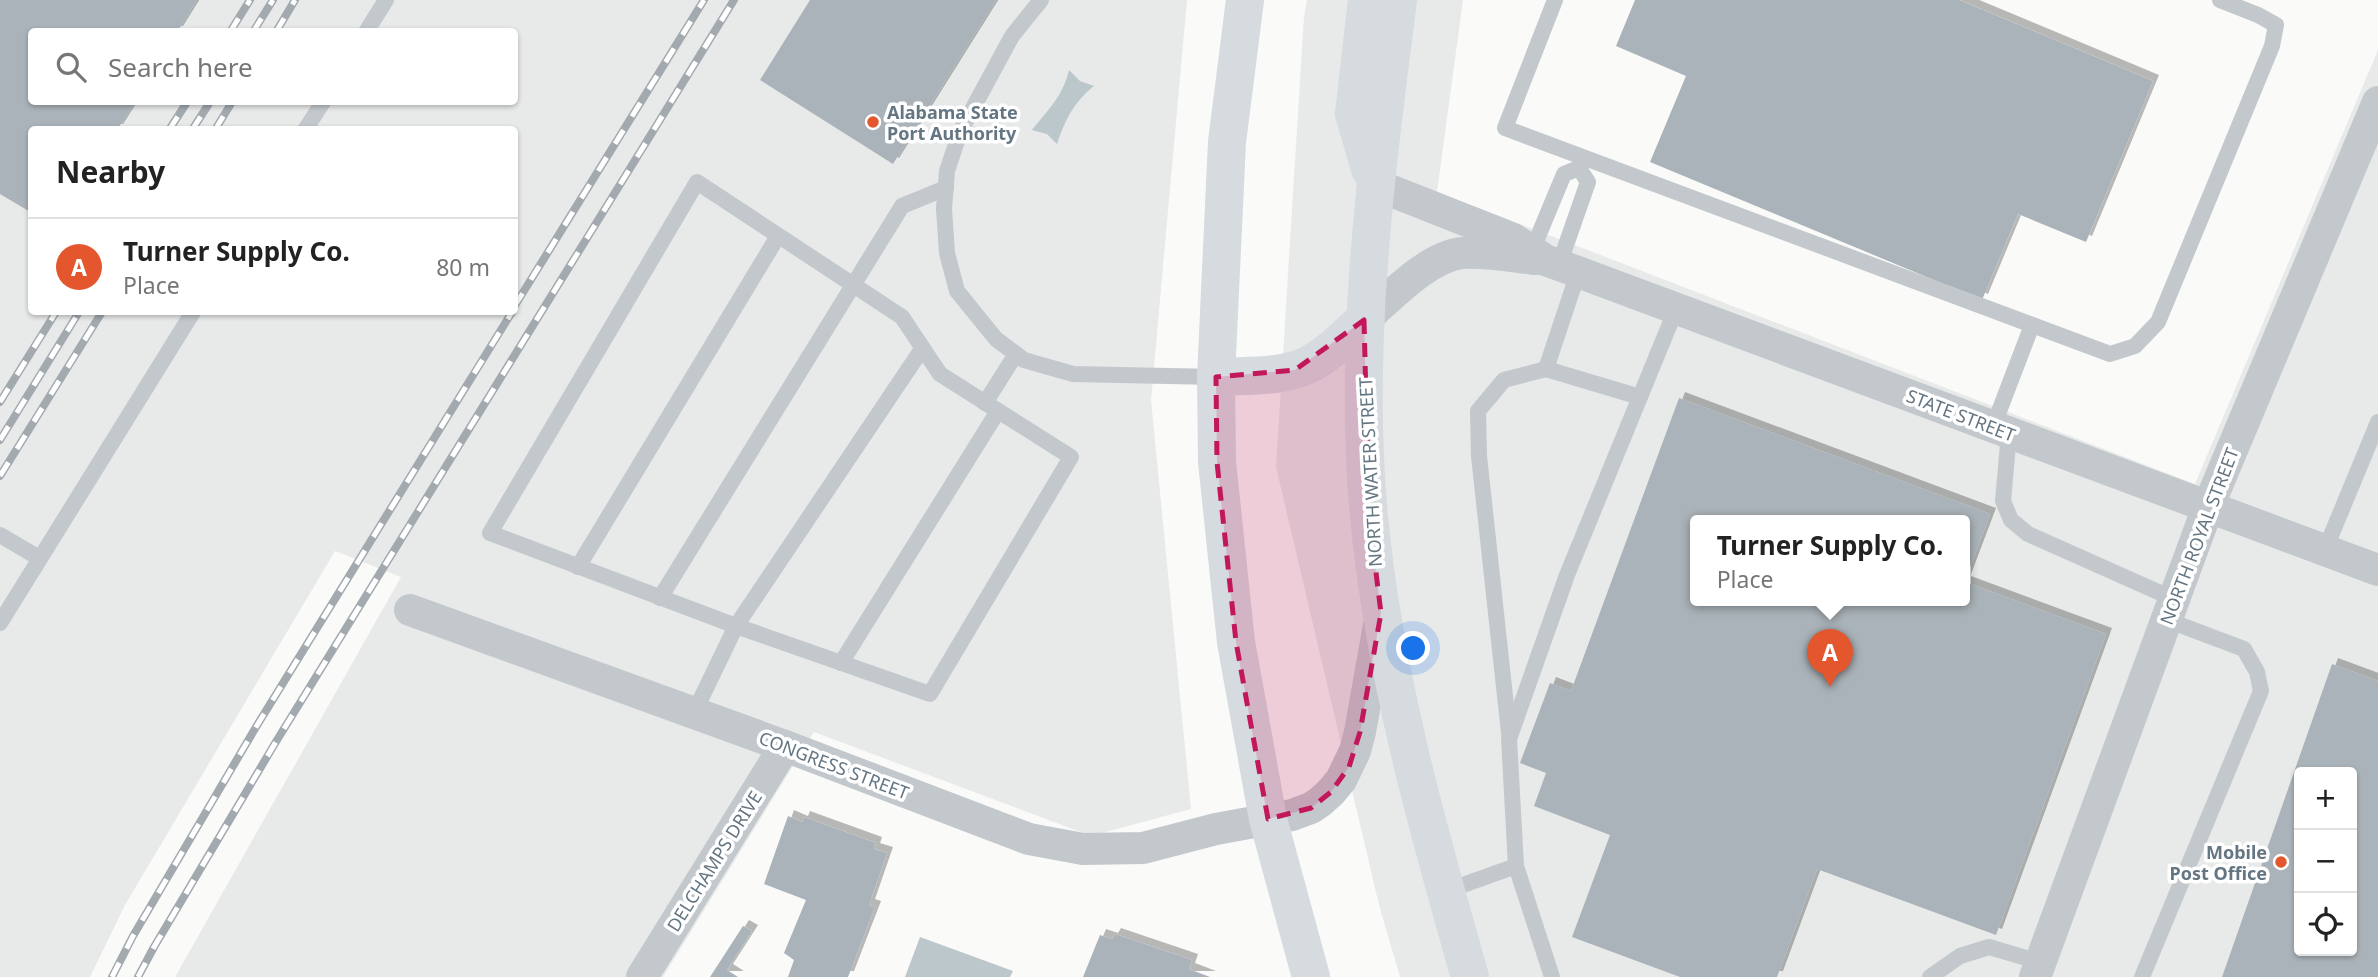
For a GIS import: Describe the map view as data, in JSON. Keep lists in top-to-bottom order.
{
  "streets": {
    "highway": ["NORTH WATER STREET"],
    "street": [
      "STATE STREET",
      "NORTH ROYAL STREET",
      "CONGRESS STREET",
      "DELCHAMPS DRIVE"
    ]
  },
  "crossings": [
    ["STATE STREET", "NORTH WATER STREET"],
    ["STATE STREET", "NORTH ROYAL STREET"],
    ["NORTH WATER STREET", "CONGRESS STREET"],
    ["CONGRESS STREET", "DELCHAMPS DRIVE"]
  ],
  "places": ["Alabama State Port Authority", "Mobile Post Office"],
  "page": {
    "search": "Search here",
    "heading": "Nearby",
    "list": [
      {
        "mark": "A",
        "name": "Turner Supply Co.",
        "note": "Place",
        "value": "80 m"
      }
    ],
    "popup": ["Turner Supply Co.", "Place"],
    "pins": "A",
    "map_buttons": ["+", "−"]
  }
}
